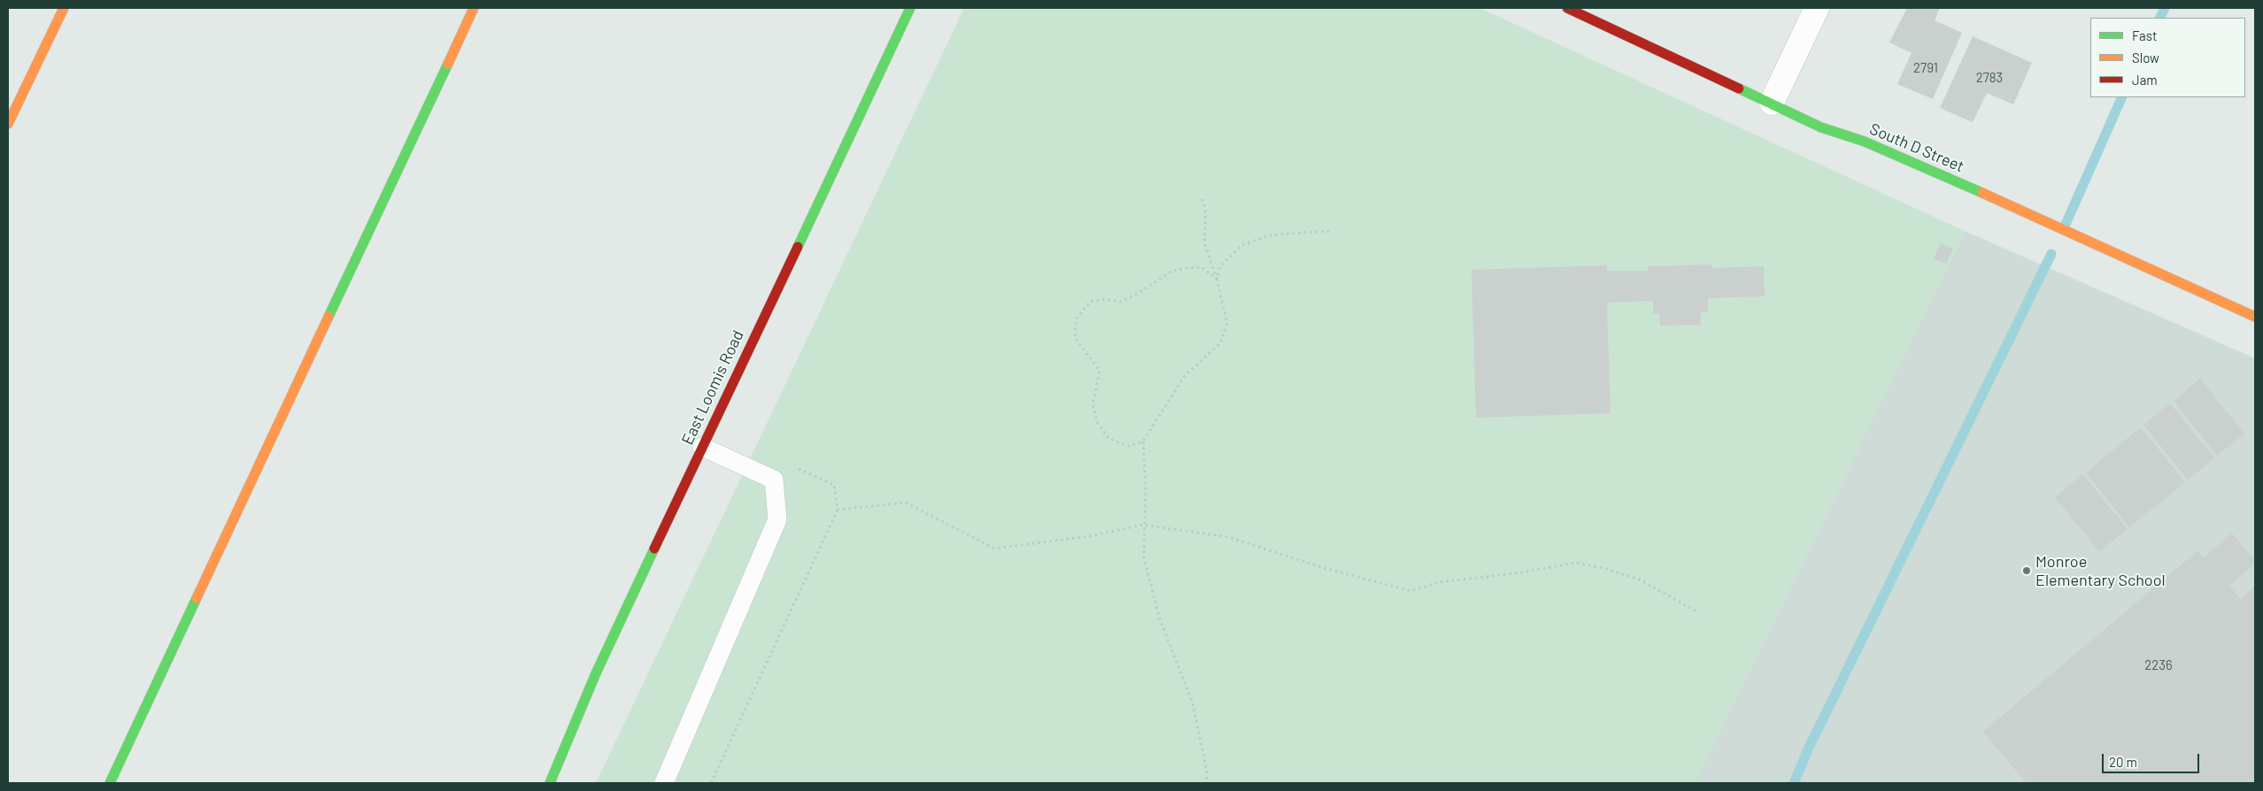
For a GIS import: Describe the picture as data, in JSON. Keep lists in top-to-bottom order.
{
  "streets": {
    "street": ["South D Street", "East Loomis Road"]
  },
  "places": ["Monroe Elementary School"],
  "house_numbers": ["2791", "2783", "2236"],
  "legend": ["Fast", "Slow", "Jam"],
  "scale_bar": "20 m"
}
